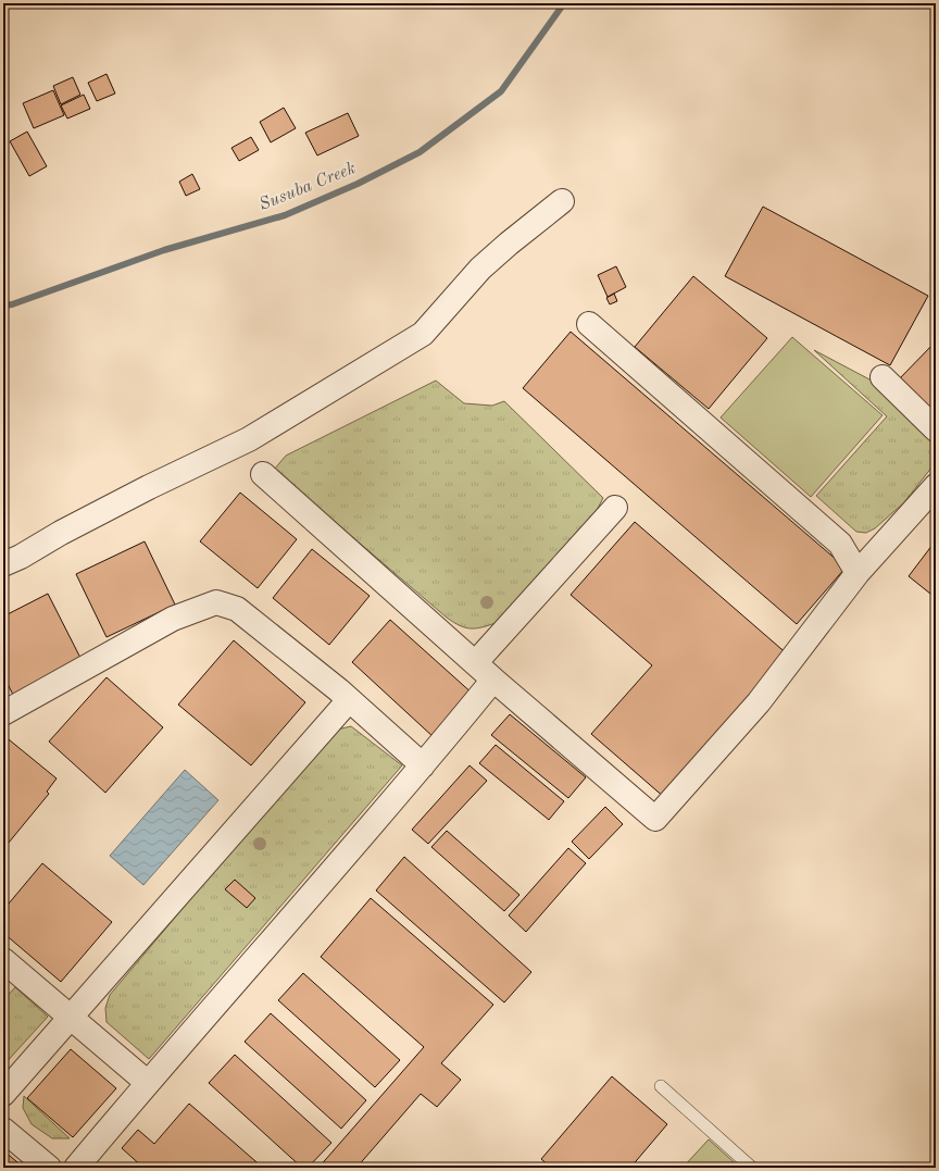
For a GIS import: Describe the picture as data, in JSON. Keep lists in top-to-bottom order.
{
  "water": ["Susuba Creek"]
}
